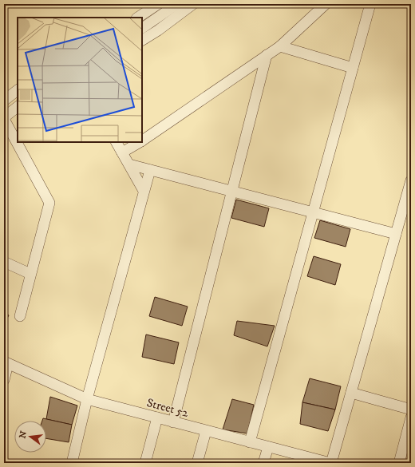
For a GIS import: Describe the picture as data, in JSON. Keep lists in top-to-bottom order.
{
  "streets": {
    "street": ["Street 52"]
  },
  "north": "left"
}
